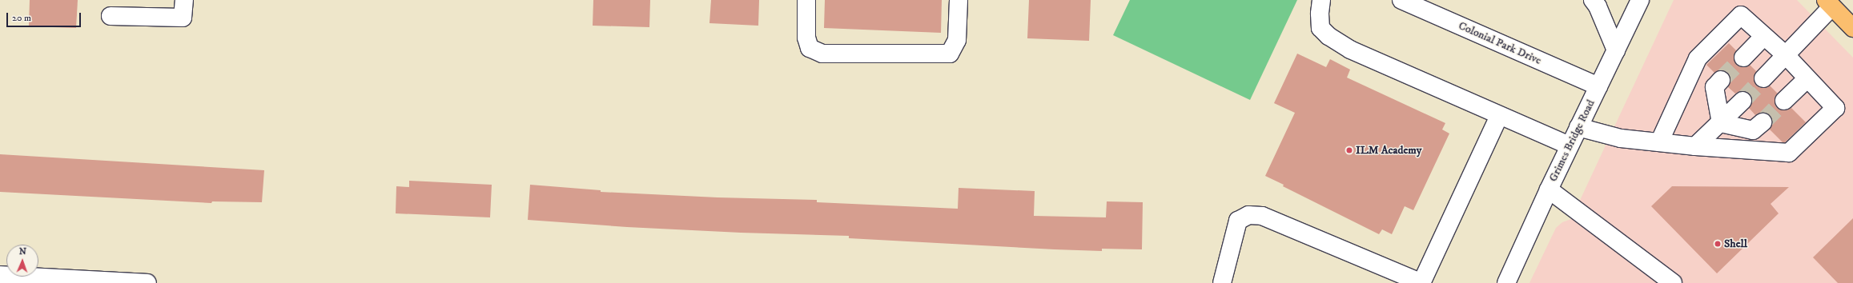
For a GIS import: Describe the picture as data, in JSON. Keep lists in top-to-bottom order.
{
  "streets": {
    "street": ["Colonial Park Drive", "Grimes Bridge Road"]
  },
  "crossings": [
    ["Colonial Park Drive", "Grimes Bridge Road"]
  ],
  "places": ["ILM Academy", "Shell"],
  "scale_bar": "20 m",
  "north": "top"
}
